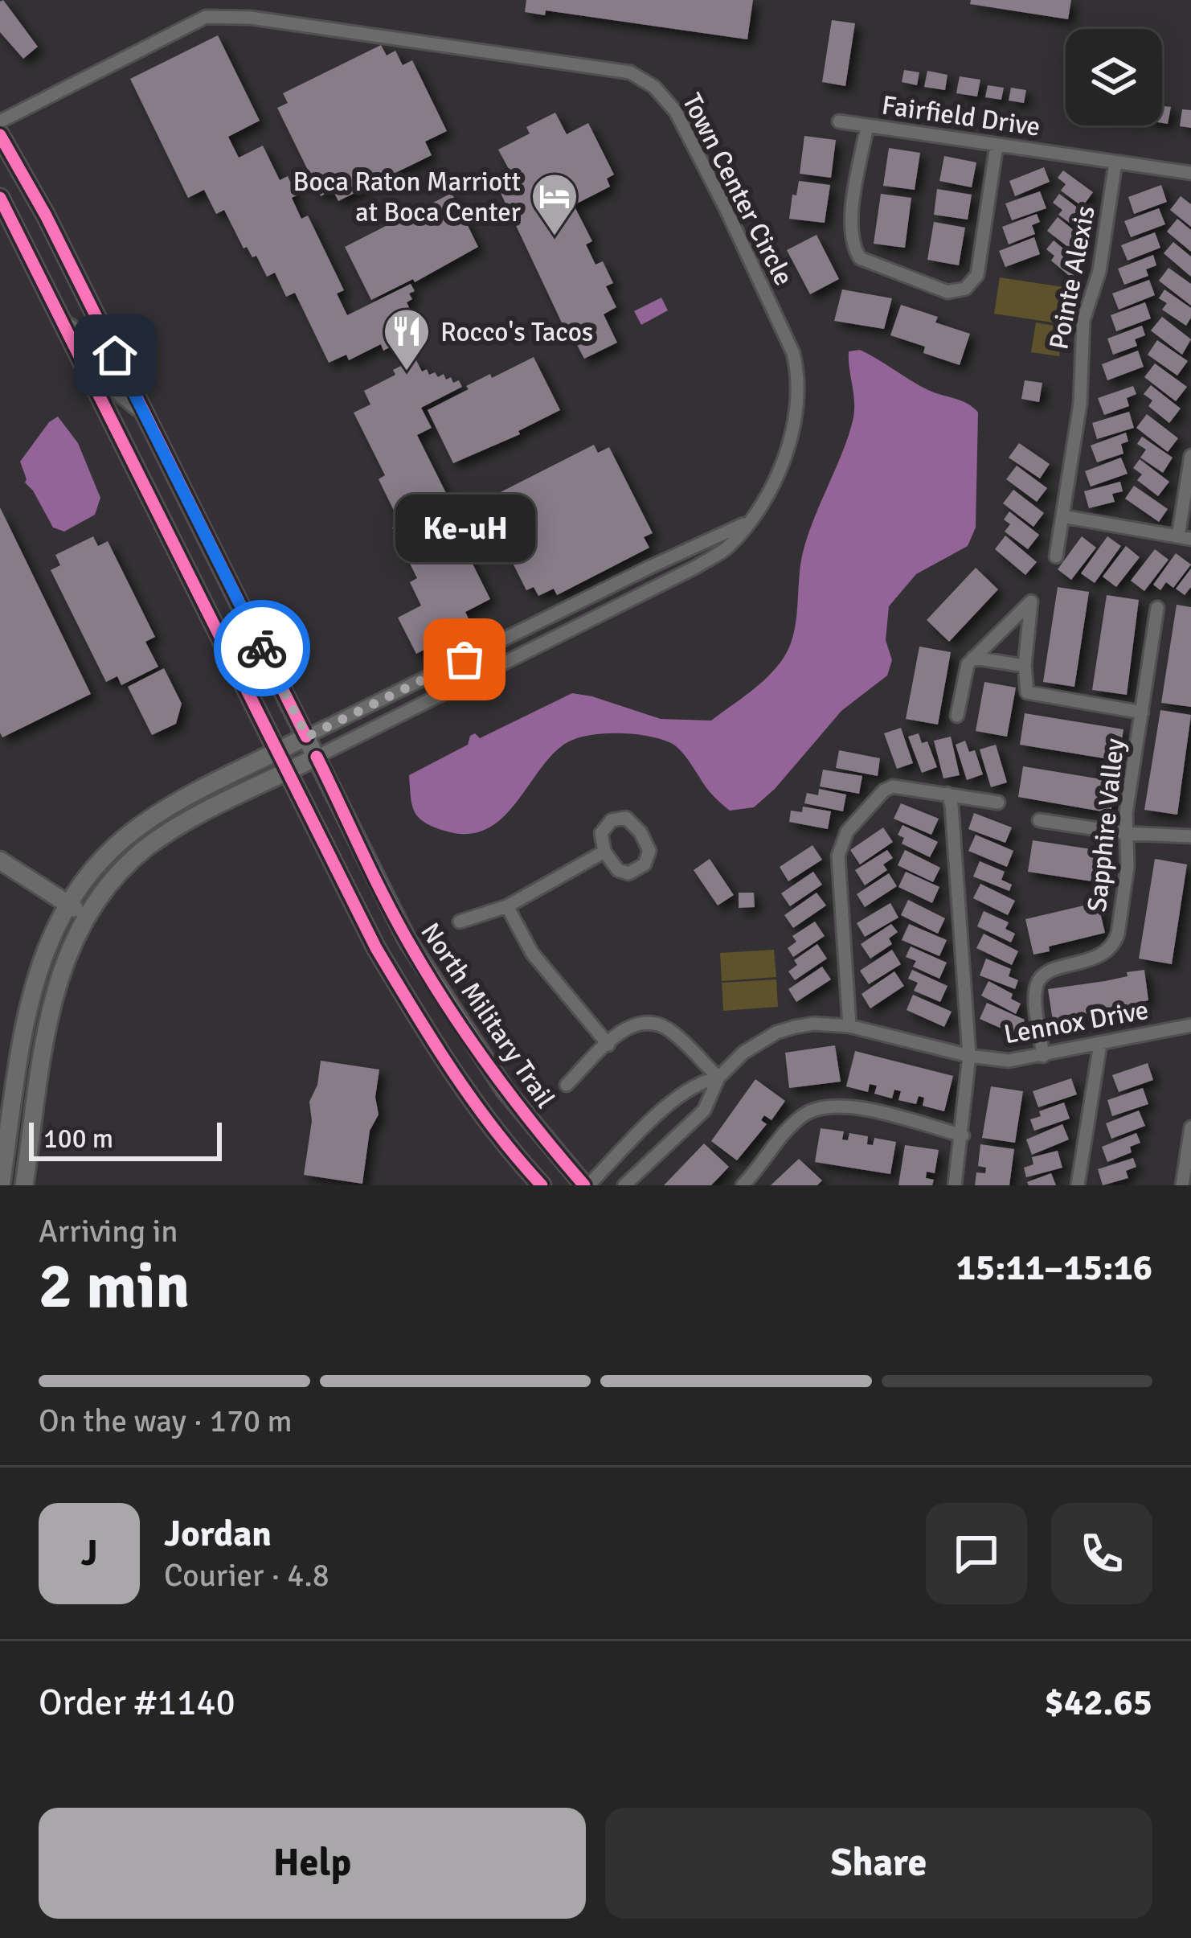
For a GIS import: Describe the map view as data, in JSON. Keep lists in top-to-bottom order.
{
  "streets": {
    "main road": ["North Military Trail"],
    "street": [
      "Fairfield Drive",
      "Town Center Circle",
      "Pointe Alexis",
      "Sapphire Valley",
      "Lennox Drive"
    ]
  },
  "crossings": [
    ["Fairfield Drive", "Pointe Alexis"],
    ["Town Center Circle", "North Military Trail"],
    ["Sapphire Valley", "Lennox Drive"],
    ["North Military Trail", "Lennox Drive"]
  ],
  "places": {
    "hotel": ["Boca Raton Marriott at Boca Center"],
    "restaurant": ["Rocco's Tacos"],
    "other": ["Ke-uH"]
  },
  "scale_bar": "100 m",
  "page": {
    "bubble": "Ke-uH",
    "scale": "100 m",
    "heading": ["2 min", "Arriving in", "15:11–15:16"],
    "panel": [
      "Jordan",
      "Courier · 4.8",
      "Order #1140",
      "$42.65"
    ],
    "bar": "On the way · 170 m",
    "round": "J",
    "buttons": ["Help", "Share"]
  }
}
